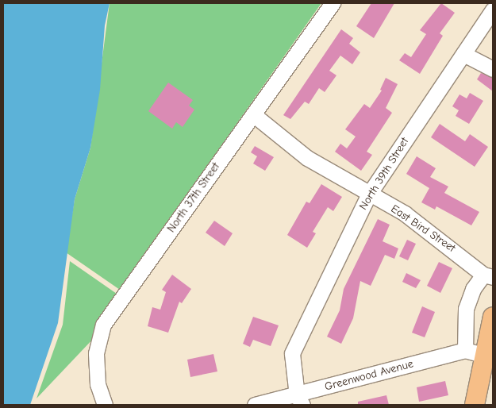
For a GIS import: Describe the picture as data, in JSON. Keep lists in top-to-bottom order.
{
  "streets": {
    "street": [
      "North 39th Street",
      "North 37th Street",
      "East Bird Street",
      "Greenwood Avenue"
    ]
  },
  "crossings": [
    ["North 39th Street", "East Bird Street"],
    ["North 39th Street", "Greenwood Avenue"],
    ["North 37th Street", "East Bird Street"]
  ]
}
